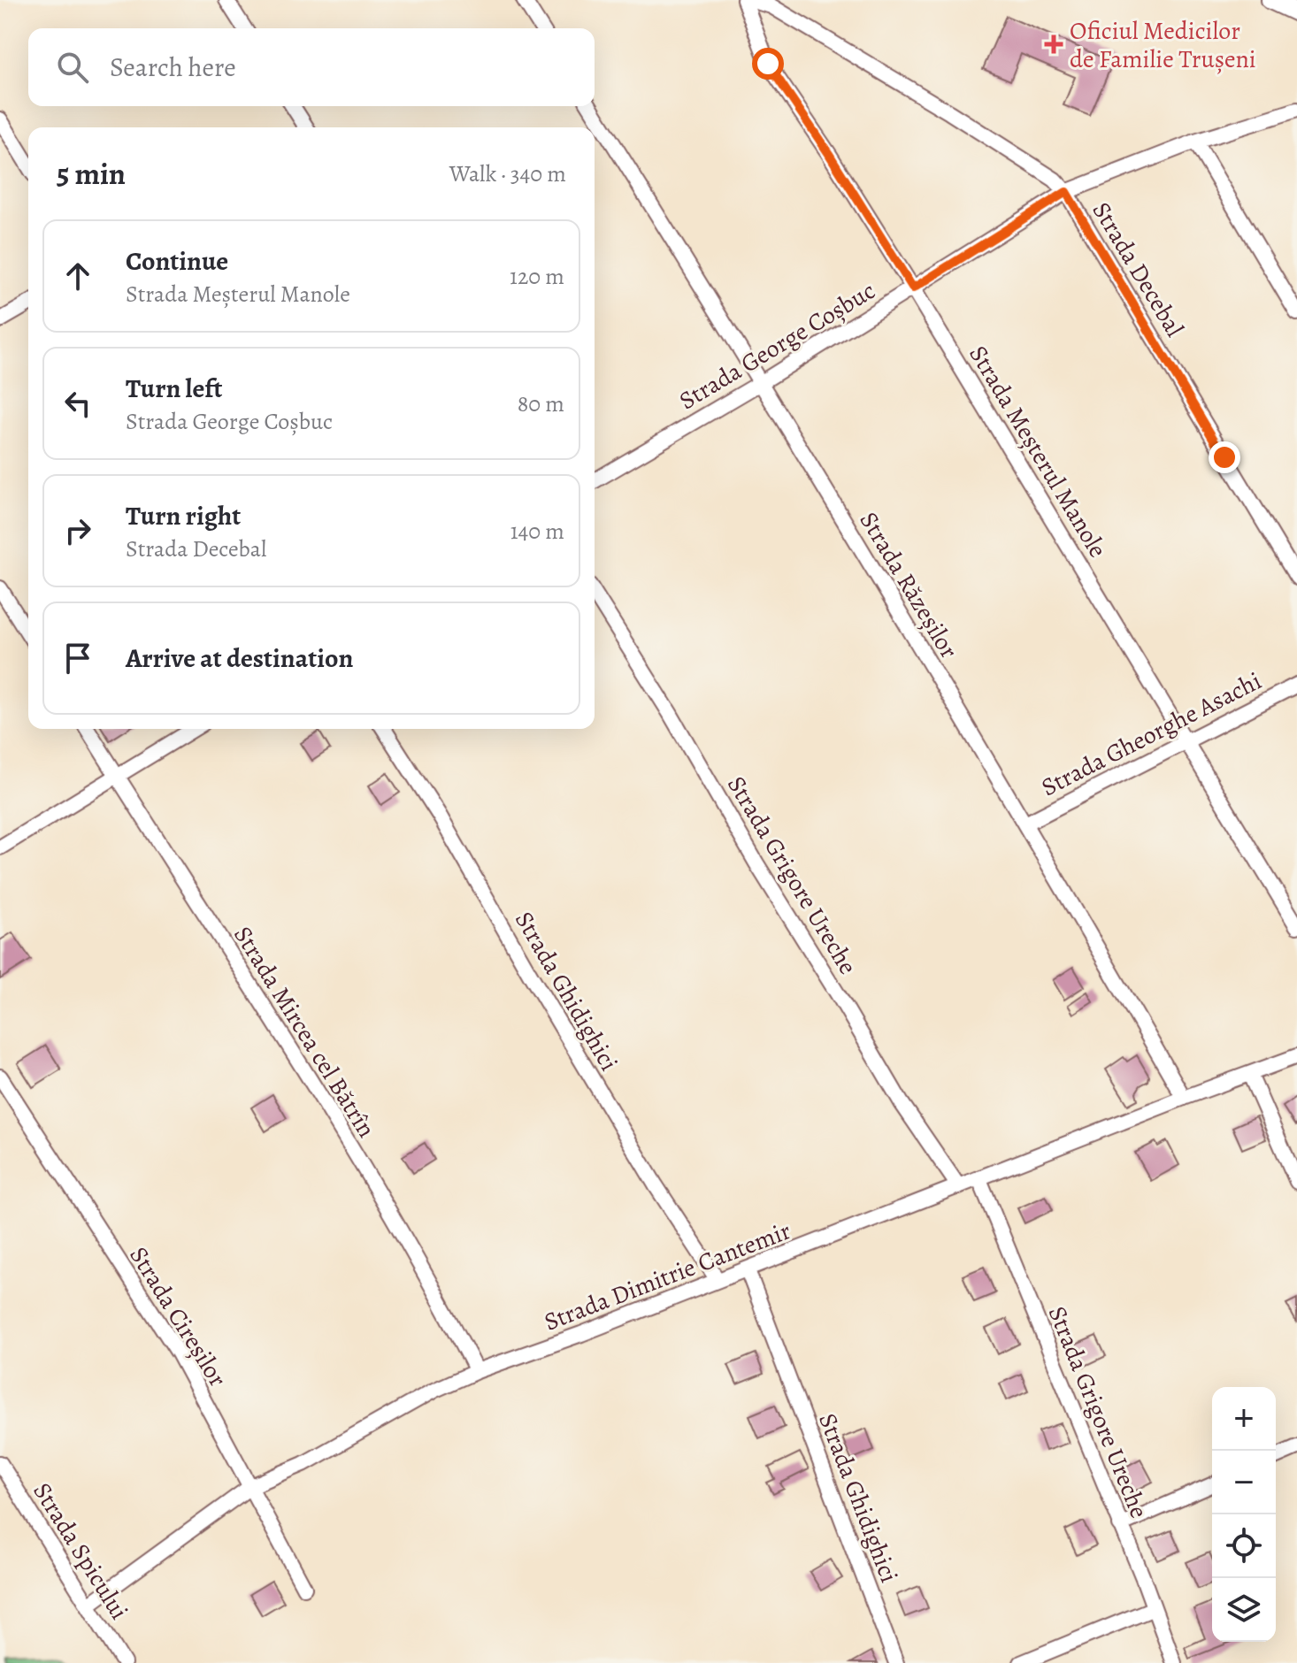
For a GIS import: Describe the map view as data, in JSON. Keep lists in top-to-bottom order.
{
  "streets": {
    "street": [
      "Strada Decebal",
      "Strada George Coșbuc",
      "Strada Meșterul Manole",
      "Strada Răzeșilor",
      "Strada Gheorghe Asachi",
      "Strada Grigore Ureche",
      "Strada Ghidighici",
      "Strada Mircea cel Bătrîn",
      "Strada Dimitrie Cantemir",
      "Strada Cireșilor",
      "Strada Spicului"
    ]
  },
  "crossings": [
    ["Strada Decebal", "Strada George Coșbuc"],
    ["Strada George Coșbuc", "Strada Meșterul Manole"],
    ["Strada George Coșbuc", "Strada Răzeșilor"],
    ["Strada Meșterul Manole", "Strada Gheorghe Asachi"],
    ["Strada Răzeșilor", "Strada Gheorghe Asachi"],
    ["Strada Răzeșilor", "Strada Dimitrie Cantemir"],
    ["Strada Grigore Ureche", "Strada Dimitrie Cantemir"],
    ["Strada Ghidighici", "Strada Dimitrie Cantemir"],
    ["Strada Mircea cel Bătrîn", "Strada Dimitrie Cantemir"],
    ["Strada Dimitrie Cantemir", "Strada Cireșilor"],
    ["Strada Dimitrie Cantemir", "Strada Spicului"]
  ],
  "places": {
    "health": ["Oficiul Medicilor de Familie Trușeni"]
  },
  "page": {
    "search": "Search here",
    "heading": ["5 min", "Walk · 340 m"],
    "list": [
      ["Continue", "Strada Meșterul Manole", "120 m"],
      ["Turn left", "Strada George Coșbuc", "80 m"],
      ["Turn right", "Strada Decebal", "140 m"],
      "Arrive at destination"
    ],
    "map_buttons": ["+", "−"]
  }
}
